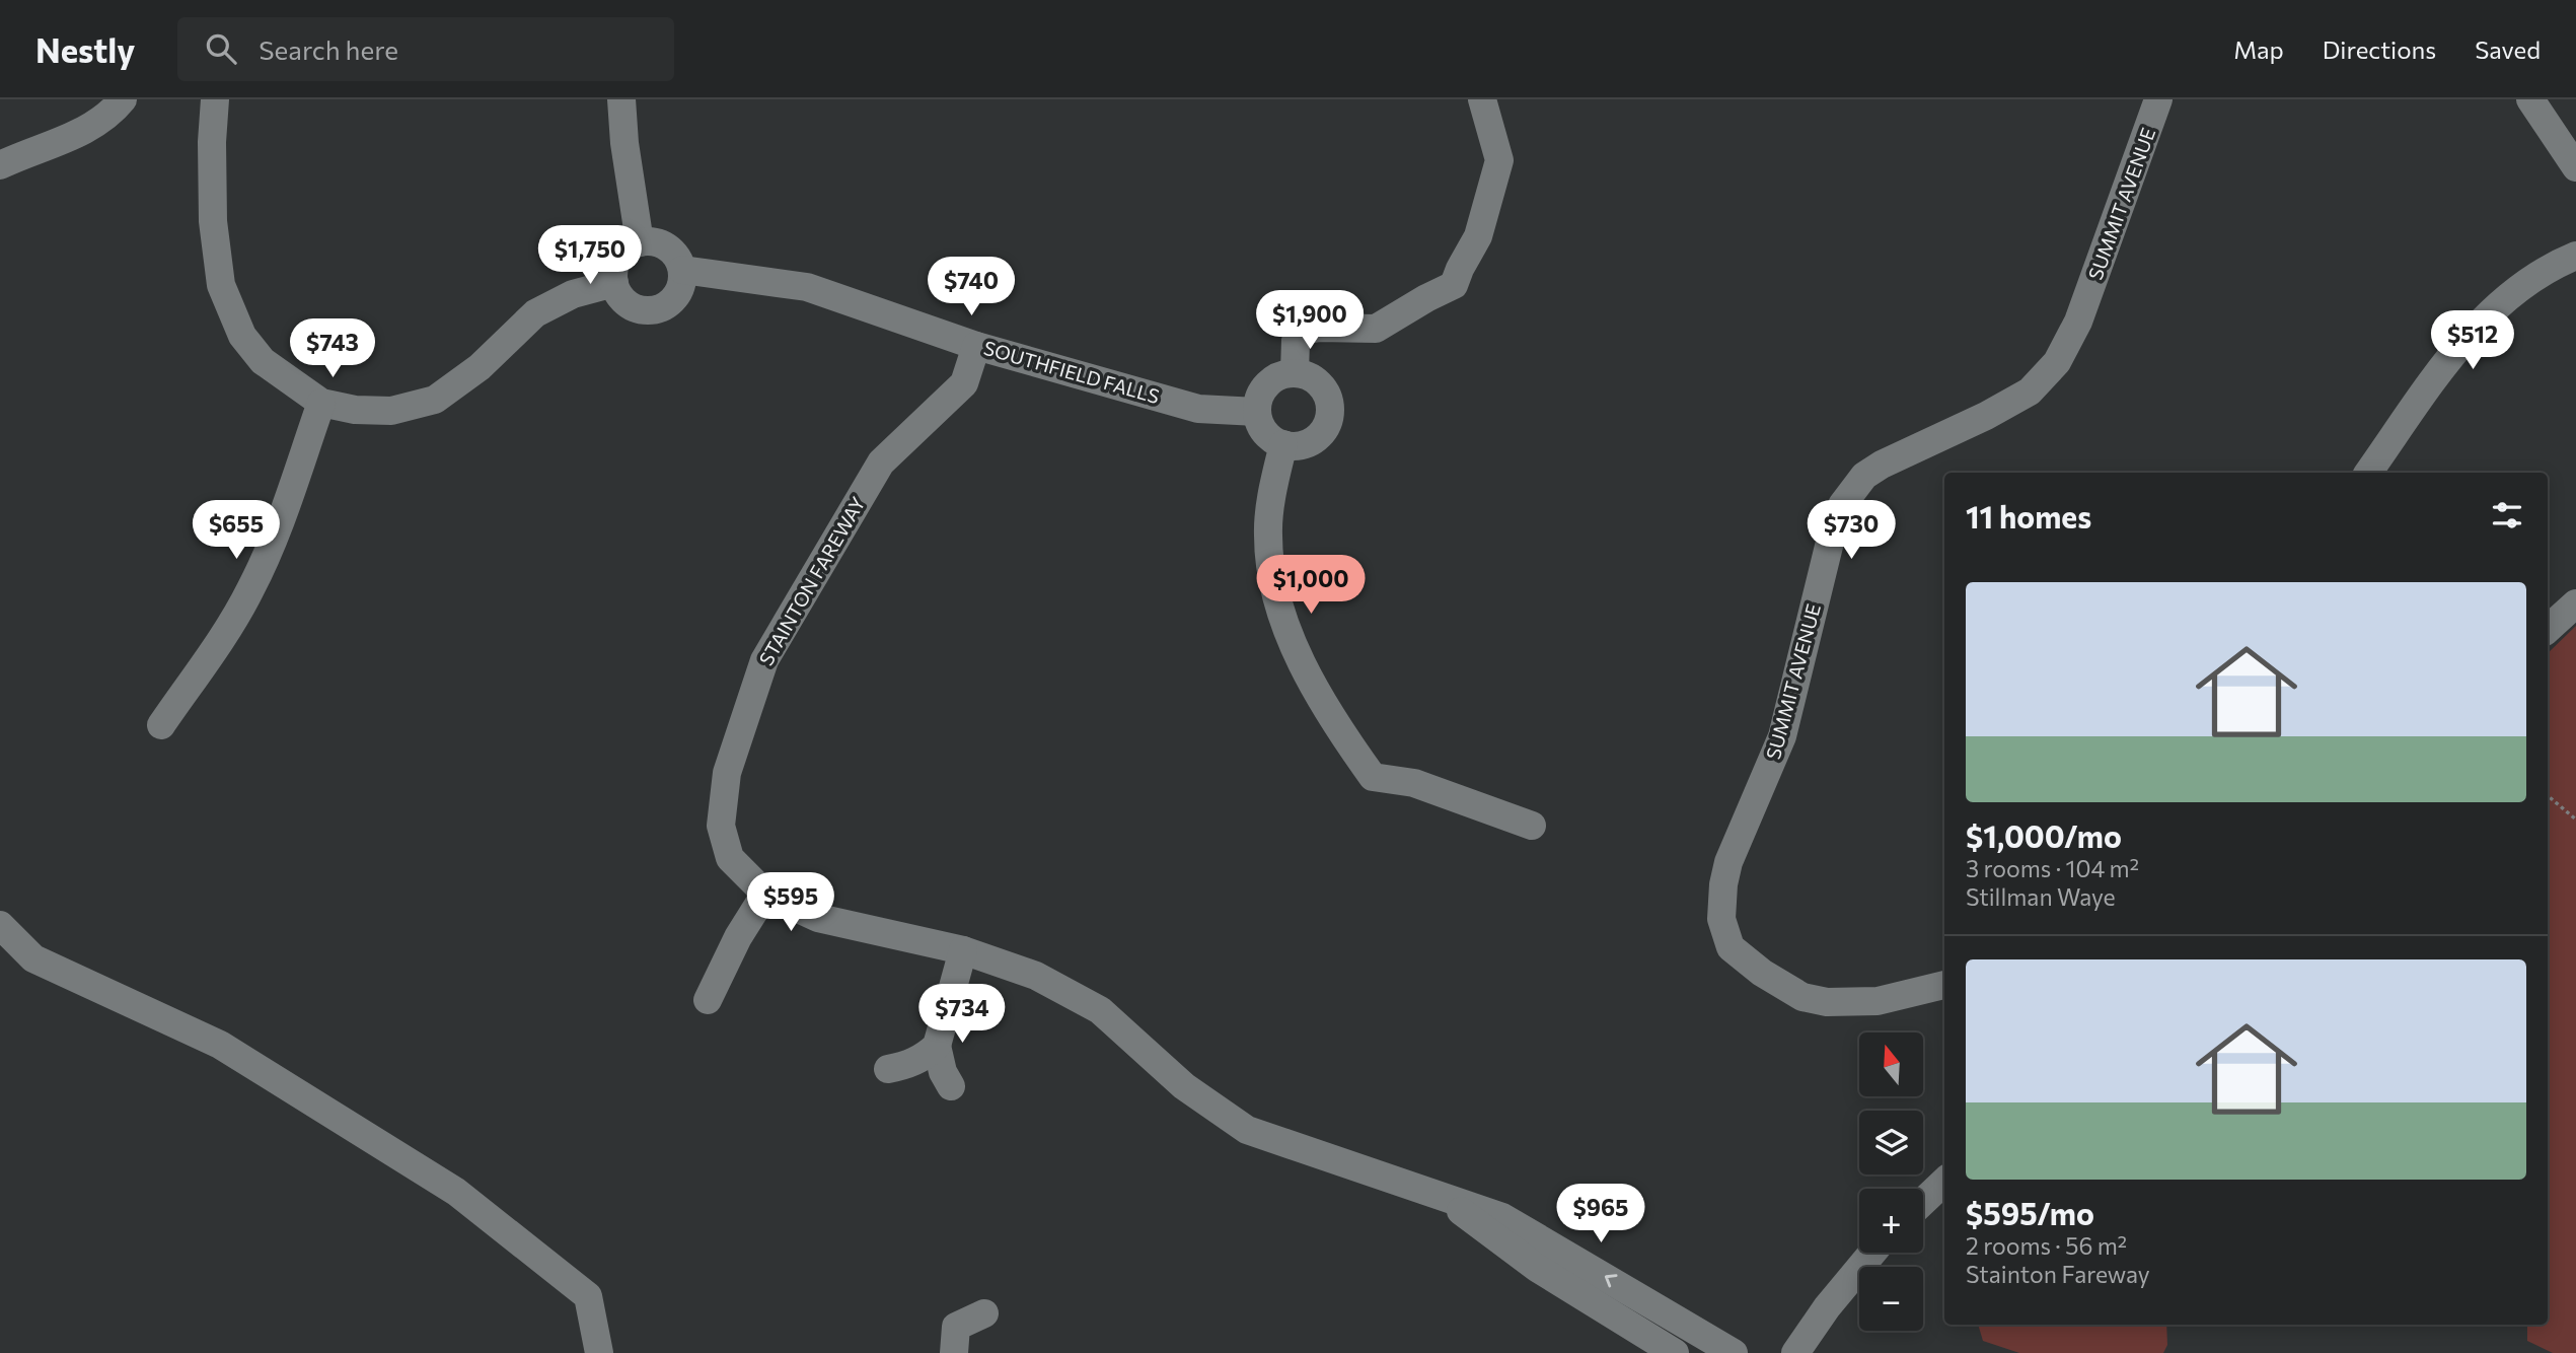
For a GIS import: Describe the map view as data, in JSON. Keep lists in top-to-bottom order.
{
  "streets": {
    "street": ["SUMMIT AVENUE", "SOUTHFIELD FALLS", "STAINTON FAREWAY"]
  },
  "crossings": [
    ["SOUTHFIELD FALLS", "STAINTON FAREWAY"]
  ],
  "north": "top",
  "page": {
    "header": "Nestly",
    "search": "Search here",
    "nav": ["Map", "Directions", "Saved"],
    "price": [
      "$1,750",
      "$740",
      "$1,900",
      "$512",
      "$743",
      "$655",
      "$730",
      "$1,000",
      "$595",
      "$734",
      "$965"
    ],
    "heading": "11 homes",
    "list": [
      {
        "name": "$1,000/mo",
        "note": "3 rooms · 104 m² · Stillman Waye"
      },
      {
        "name": "$595/mo",
        "note": "2 rooms · 56 m² · Stainton Fareway"
      }
    ],
    "map_buttons": ["+", "−"]
  }
}
